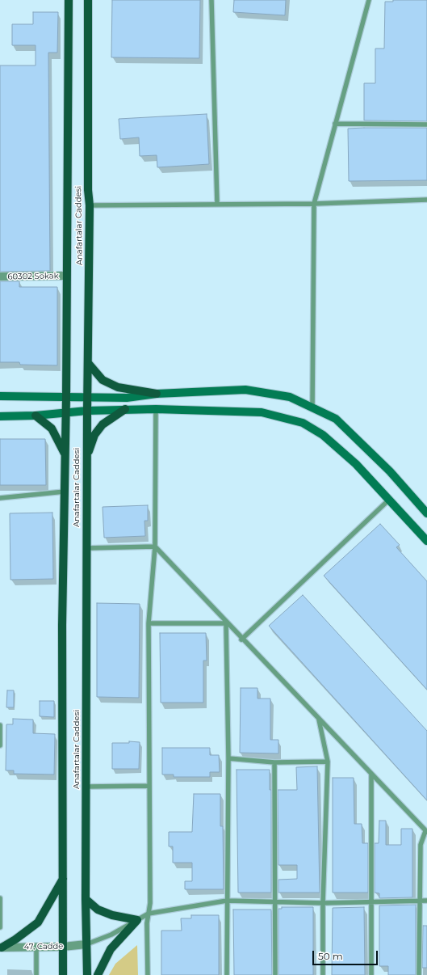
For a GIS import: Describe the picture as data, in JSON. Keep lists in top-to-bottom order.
{
  "streets": {
    "main road": ["Anafartalar Caddesi"],
    "street": ["60302 Sokak", "47. Cadde"]
  },
  "crossings": [
    ["Anafartalar Caddesi", "60302 Sokak"],
    ["Anafartalar Caddesi", "47. Cadde"]
  ],
  "scale_bar": "50 m"
}
